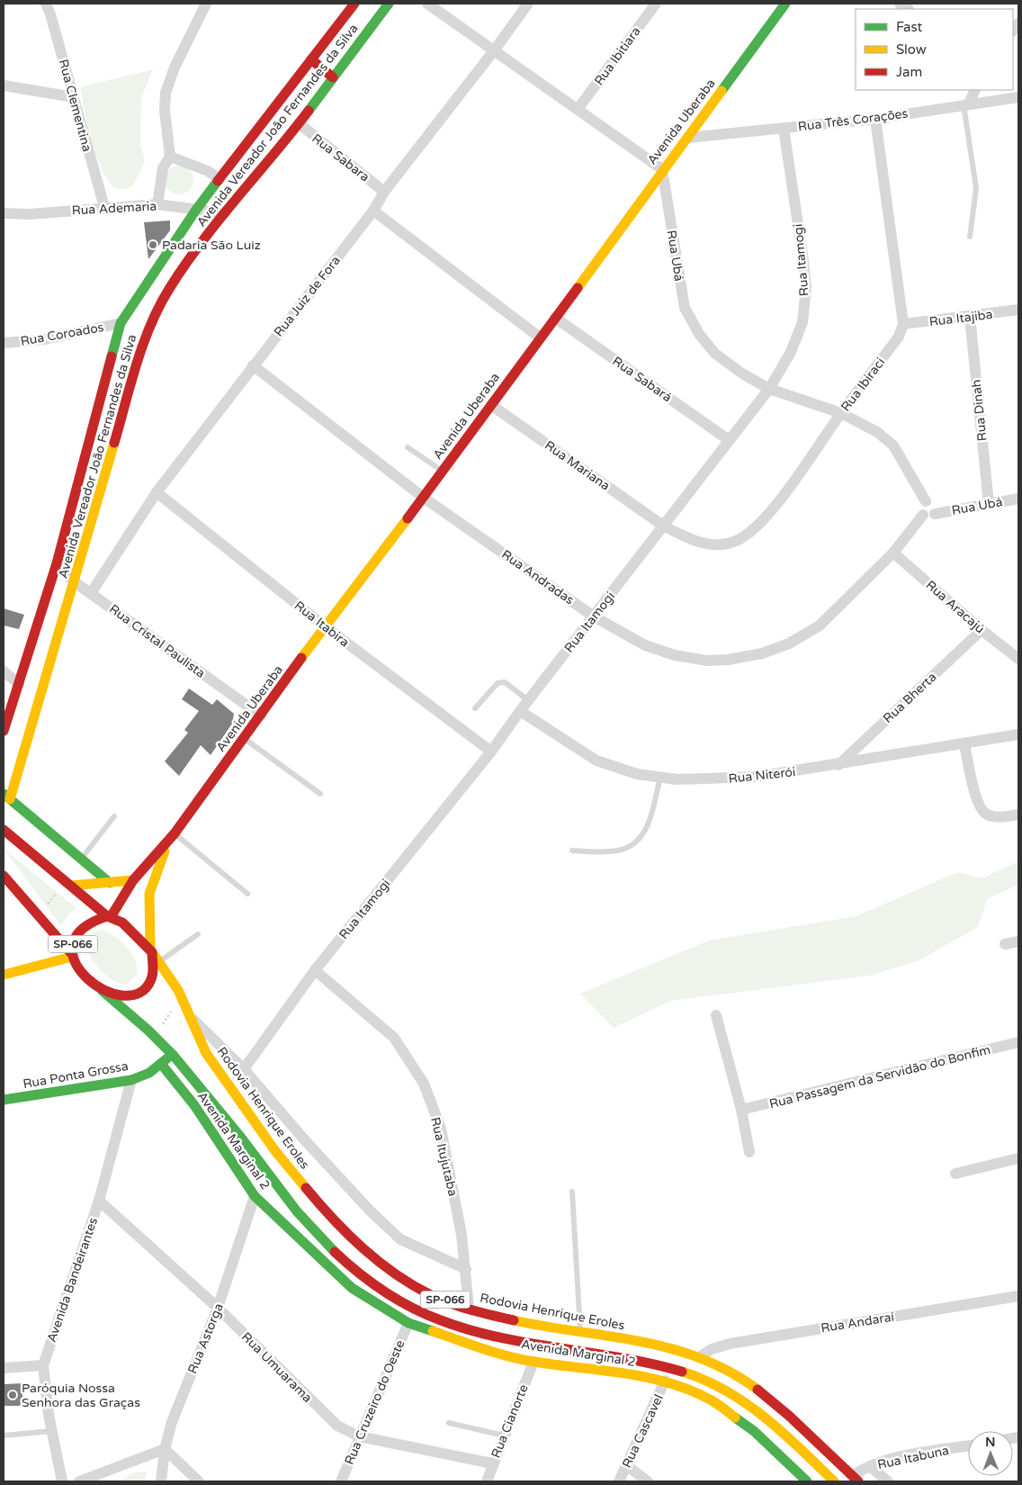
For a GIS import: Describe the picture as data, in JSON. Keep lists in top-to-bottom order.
{
  "streets": {
    "main road": [
      "Avenida Uberaba",
      "Avenida Vereador João Fernandes da Silva",
      "SP-066",
      "Rua Ponta Grossa",
      "Rodovia Henrique Eroles",
      "Avenida Marginal 2"
    ],
    "street": [
      "Rua Ibitiara",
      "Rua Clementina",
      "Rua Três Corações",
      "Rua Sabara",
      "Rua Ademaria",
      "Rua Ubá",
      "Rua Itamogi",
      "Rua Juiz de Fora",
      "Rua Itajiba",
      "Rua Coroados",
      "Rua Sabará",
      "Rua Ibiraci",
      "Rua Dinah",
      "Rua Mariana",
      "Rua Andradas",
      "Rua Aracajú",
      "Rua Itabira",
      "Rua Cristal Paulista",
      "Rua Bherta",
      "Rua Niterói",
      "Rua Passagem da Servidão do Bonfim",
      "Rua Itujutaba",
      "Avenida Bandeirantes",
      "Rua Andaraí",
      "Rua Astorga",
      "Rua Umuarama",
      "Rua Cruzeiro do Oeste",
      "Rua Cianorte",
      "Rua Cascavel",
      "Rua Itabuna"
    ]
  },
  "crossings": [
    ["Rua Clementina", "Rua Ademaria"],
    ["Rua Três Corações", "Avenida Uberaba"],
    ["Rua Três Corações", "Rua Itamogi"],
    ["Avenida Uberaba", "Rua Ubá"],
    ["Avenida Uberaba", "Rua Sabará"],
    ["Avenida Uberaba", "Rua Mariana"],
    ["Avenida Uberaba", "Rua Andradas"],
    ["Avenida Uberaba", "Rua Itabira"],
    ["Avenida Uberaba", "Rua Cristal Paulista"],
    ["Avenida Uberaba", "SP-066"],
    ["Avenida Uberaba", "Rodovia Henrique Eroles"],
    ["Avenida Vereador João Fernandes da Silva", "Rua Sabara"],
    ["Avenida Vereador João Fernandes da Silva", "Rua Ademaria"],
    ["Avenida Vereador João Fernandes da Silva", "Rua Coroados"],
    ["Avenida Vereador João Fernandes da Silva", "Rua Cristal Paulista"],
    ["Rua Sabara", "Rua Juiz de Fora"],
    ["Rua Ubá", "Rua Itamogi"],
    ["Rua Ubá", "Rua Ibiraci"],
    ["Rua Ubá", "Rua Dinah"],
    ["Rua Ubá", "Rua Andradas"],
    ["Rua Itamogi", "Rua Sabará"],
    ["Rua Itamogi", "Rua Ibiraci"],
    ["Rua Itamogi", "Rua Mariana"],
    ["Rua Itamogi", "Rua Andradas"],
    ["Rua Itamogi", "Rua Itabira"],
    ["Rua Itamogi", "Rua Niterói"],
    ["Rua Itamogi", "Rua Itujutaba"],
    ["Rua Juiz de Fora", "Rua Andradas"],
    ["Rua Juiz de Fora", "Rua Itabira"],
    ["Rua Juiz de Fora", "Rua Cristal Paulista"],
    ["Rua Itajiba", "Rua Ibiraci"],
    ["Rua Itajiba", "Rua Dinah"],
    ["Rua Ibiraci", "Rua Mariana"],
    ["Rua Andradas", "Rua Aracajú"],
    ["Rua Aracajú", "Rua Bherta"],
    ["Rua Bherta", "Rua Niterói"],
    ["SP-066", "Rua Ponta Grossa"],
    ["SP-066", "Rodovia Henrique Eroles"],
    ["Rua Ponta Grossa", "Avenida Marginal 2"],
    ["Rua Ponta Grossa", "Avenida Bandeirantes"],
    ["Rodovia Henrique Eroles", "Rua Itujutaba"],
    ["Rodovia Henrique Eroles", "Rua Andaraí"],
    ["Rodovia Henrique Eroles", "Rua Itabuna"],
    ["Avenida Marginal 2", "Rua Astorga"],
    ["Avenida Marginal 2", "Rua Cruzeiro do Oeste"],
    ["Avenida Marginal 2", "Rua Cianorte"],
    ["Avenida Marginal 2", "Rua Cascavel"],
    ["Avenida Bandeirantes", "Rua Umuarama"],
    ["Rua Astorga", "Rua Umuarama"],
    ["Rua Umuarama", "Rua Cruzeiro do Oeste"],
    ["Rua Umuarama", "Rua Cianorte"]
  ],
  "places": ["Padaria São Luiz", "Paróquia Nossa Senhora das Graças"],
  "legend": ["Fast", "Slow", "Jam"],
  "north": "top"
}
